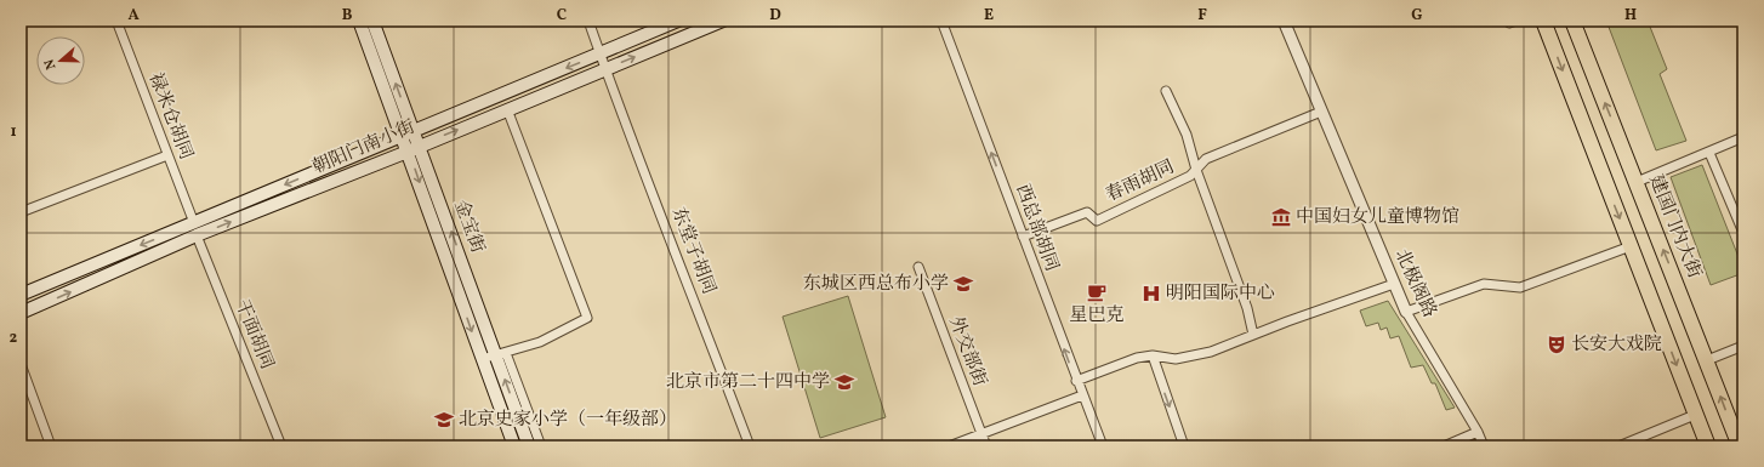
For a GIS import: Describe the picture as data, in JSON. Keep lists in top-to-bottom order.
{
  "streets": {
    "highway": ["建国门内大街"],
    "main road": ["朝阳门南小街", "金宝街"],
    "street": [
      "禄米仓胡同",
      "春雨胡同",
      "西总部胡同",
      "东堂子胡同",
      "北极阁路",
      "干面胡同",
      "外交部街"
    ]
  },
  "crossings": [
    ["禄米仓胡同", "朝阳门南小街"],
    ["朝阳门南小街", "金宝街"],
    ["朝阳门南小街", "东堂子胡同"],
    ["朝阳门南小街", "干面胡同"],
    ["春雨胡同", "西总部胡同"],
    ["春雨胡同", "北极阁路"]
  ],
  "one_way": ["西总部胡同"],
  "places": {
    "museum": ["中国妇女儿童博物馆"],
    "school or university": ["东城区西总布小学", "北京市第二十四中学", "北京史家小学（一年级部）"],
    "cafe": ["星巴克"],
    "hospital": ["明阳国际中心"],
    "theatre": ["长安大戏院"]
  },
  "north": "left",
  "grid": {
    "columns": [
      "A",
      "B",
      "C",
      "D",
      "E",
      "F",
      "G",
      "H"
    ],
    "rows": ["1", "2"]
  }
}
